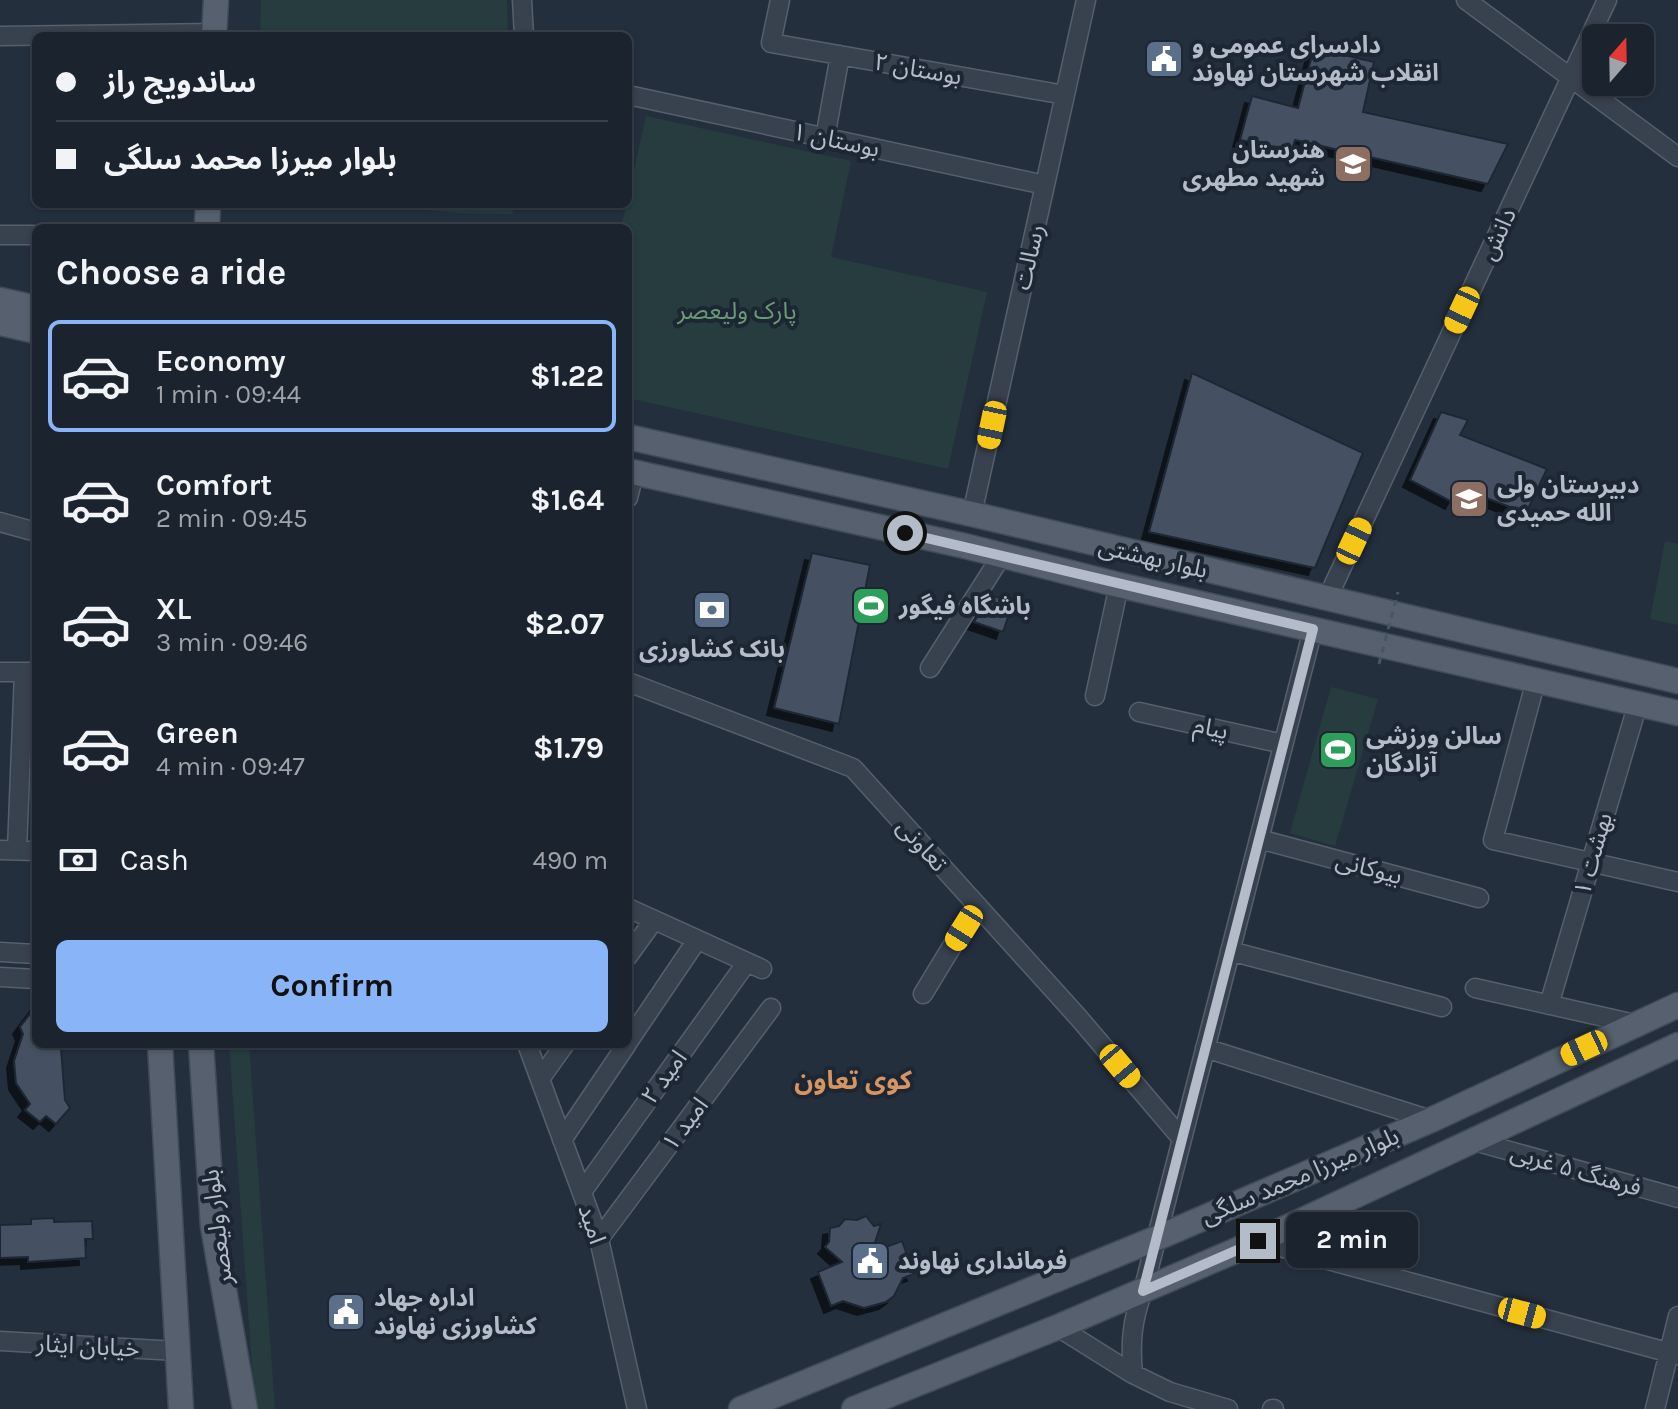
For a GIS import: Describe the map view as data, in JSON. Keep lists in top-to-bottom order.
{
  "streets": {
    "main road": ["بلوار بهشتی", "بلوار میرزا محمد سلگی", "بلوار ولیعصر"],
    "street": [
      "بوستان ۲",
      "بوستان ۱",
      "دانش",
      "رسالت",
      "پیام",
      "تعاونی",
      "بهشت ۱",
      "بیوکانی",
      "امید ۲",
      "امید ۱",
      "فرهنگ ۵ غربی",
      "امید",
      "خیابان ایثار"
    ]
  },
  "crossings": [
    ["بوستان ۲", "رسالت"],
    ["بوستان ۱", "رسالت"],
    ["دانش", "بلوار بهشتی"],
    ["رسالت", "بلوار بهشتی"],
    ["بلوار بهشتی", "بهشت ۱"],
    ["امید ۲", "امید"],
    ["امید ۱", "امید"],
    ["فرهنگ ۵ غربی", "بلوار میرزا محمد سلگی"],
    ["بلوار ولیعصر", "خیابان ایثار"]
  ],
  "districts": ["کوی تعاون"],
  "parks": ["پارک ولیعصر"],
  "places": {
    "public building": ["دادسرای عمومی و انقلاب شهرستان نهاوند", "فرمانداری نهاوند", "اداره جهاد کشاورزی نهاوند"],
    "school or university": ["هنرستان شهید مطهری", "دبیرستان ولی الله حمیدی"],
    "sports": ["باشگاه فیگور", "سالن ورزشی آزادگان"],
    "bank": ["بانک کشاورزی"]
  },
  "north": "top",
  "page": {
    "banner": ["ساندویج راز", "بلوار میرزا محمد سلگی"],
    "heading": "Choose a ride",
    "list": [
      {
        "name": "Economy",
        "note": "1 min · 09:44",
        "value": "$1.22"
      },
      {
        "name": "Comfort",
        "note": "2 min · 09:45",
        "value": "$1.64"
      },
      {
        "name": "XL",
        "note": "3 min · 09:46",
        "value": "$2.07"
      },
      {
        "name": "Green",
        "note": "4 min · 09:47",
        "value": "$1.79"
      }
    ],
    "pay": ["Cash", "490 m"],
    "buttons": "Confirm",
    "bubble": "2 min"
  }
}
